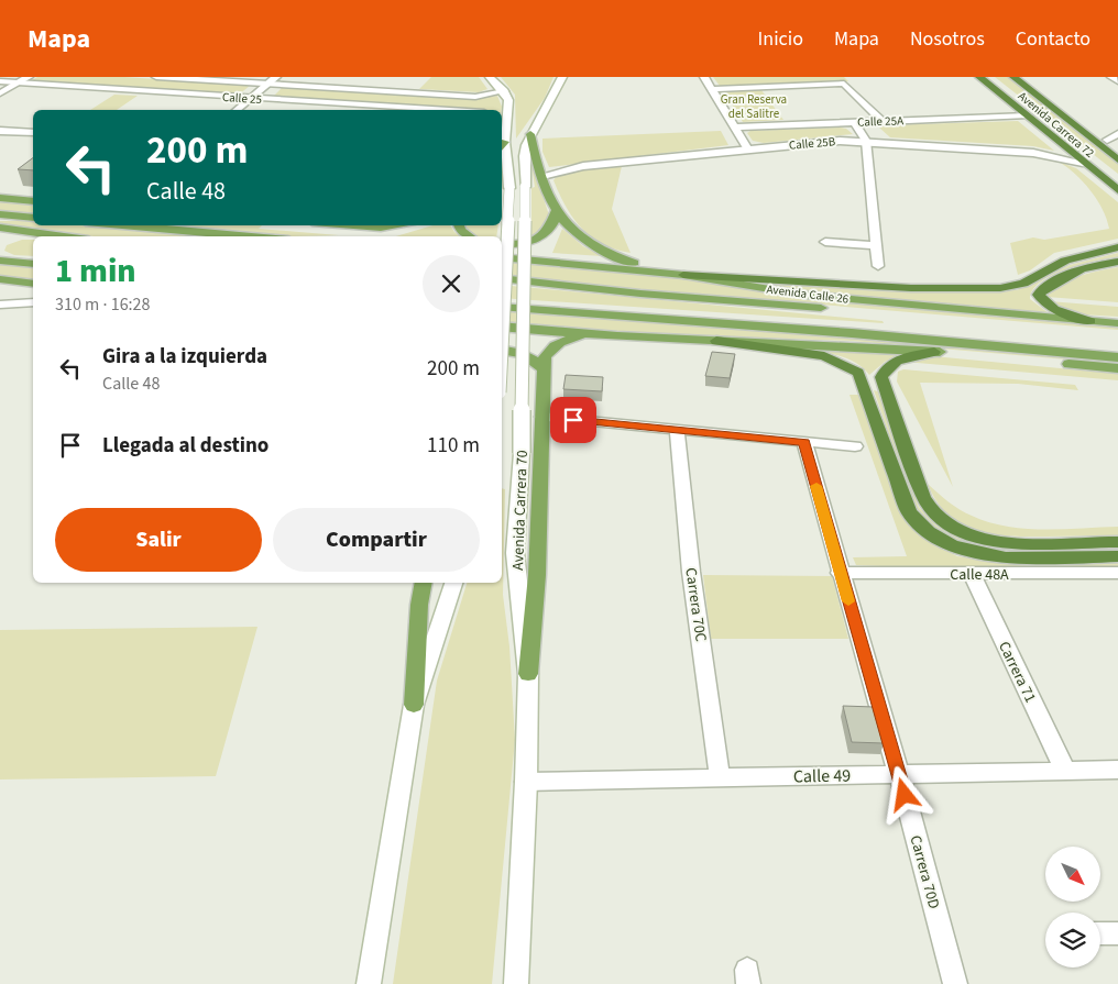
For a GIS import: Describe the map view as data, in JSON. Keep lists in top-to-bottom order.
{
  "streets": {
    "highway": ["Avenida Carrera 72"],
    "main road": ["Avenida Calle 26"],
    "street": [
      "Calle 25",
      "Calle 25A",
      "Calle 25B",
      "Avenida Carrera 70",
      "Calle 48A",
      "Carrera 70C",
      "Carrera 71",
      "Calle 49",
      "Carrera 70D"
    ]
  },
  "crossings": [
    ["Calle 25A", "Avenida Carrera 72"],
    ["Avenida Carrera 72", "Calle 25B"],
    ["Avenida Carrera 70", "Calle 49"],
    ["Calle 48A", "Carrera 71"],
    ["Calle 48A", "Carrera 70D"],
    ["Carrera 70C", "Calle 49"],
    ["Carrera 71", "Calle 49"],
    ["Calle 49", "Carrera 70D"]
  ],
  "parks": ["Gran Reserva del Salitre"],
  "north": "bottom right",
  "page": {
    "header": "Mapa",
    "nav": [
      "Inicio",
      "Mapa",
      "Nosotros",
      "Contacto"
    ],
    "turn": ["200 m", "Calle 48"],
    "heading": ["1 min", "310 m · 16:28"],
    "list": [
      {
        "name": "Gira a la izquierda",
        "note": "Calle 48",
        "value": "200 m"
      },
      {
        "name": "Llegada al destino",
        "value": "110 m"
      }
    ],
    "buttons": ["Salir", "Compartir"]
  }
}
